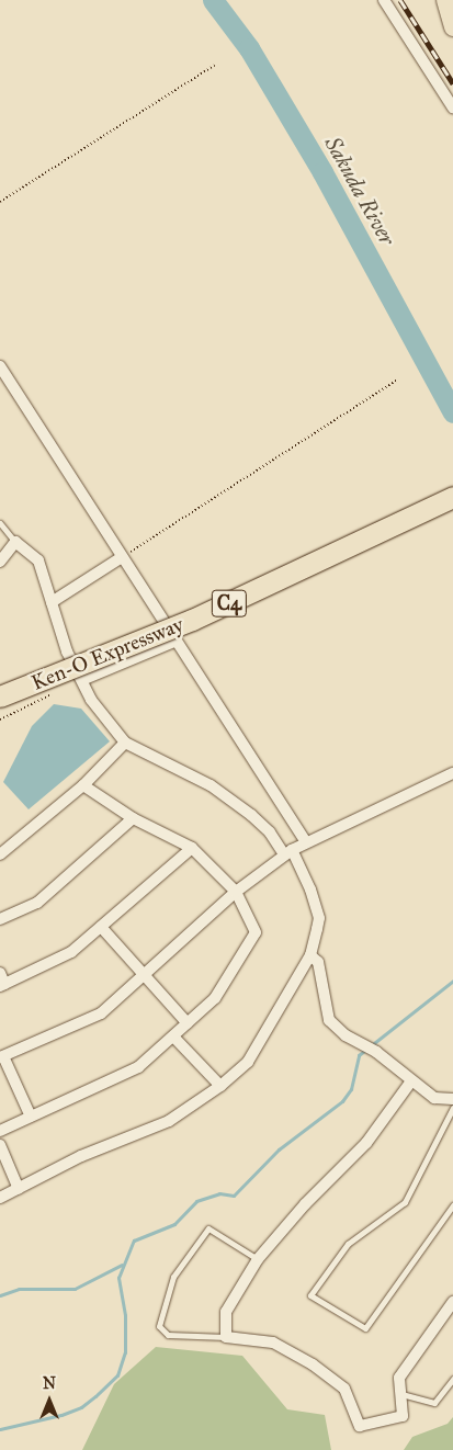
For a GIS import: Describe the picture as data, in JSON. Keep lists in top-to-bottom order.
{
  "streets": {
    "highway": ["C4", "Ken-O Expressway"]
  },
  "water": ["Sakuda River"],
  "north": "top"
}
